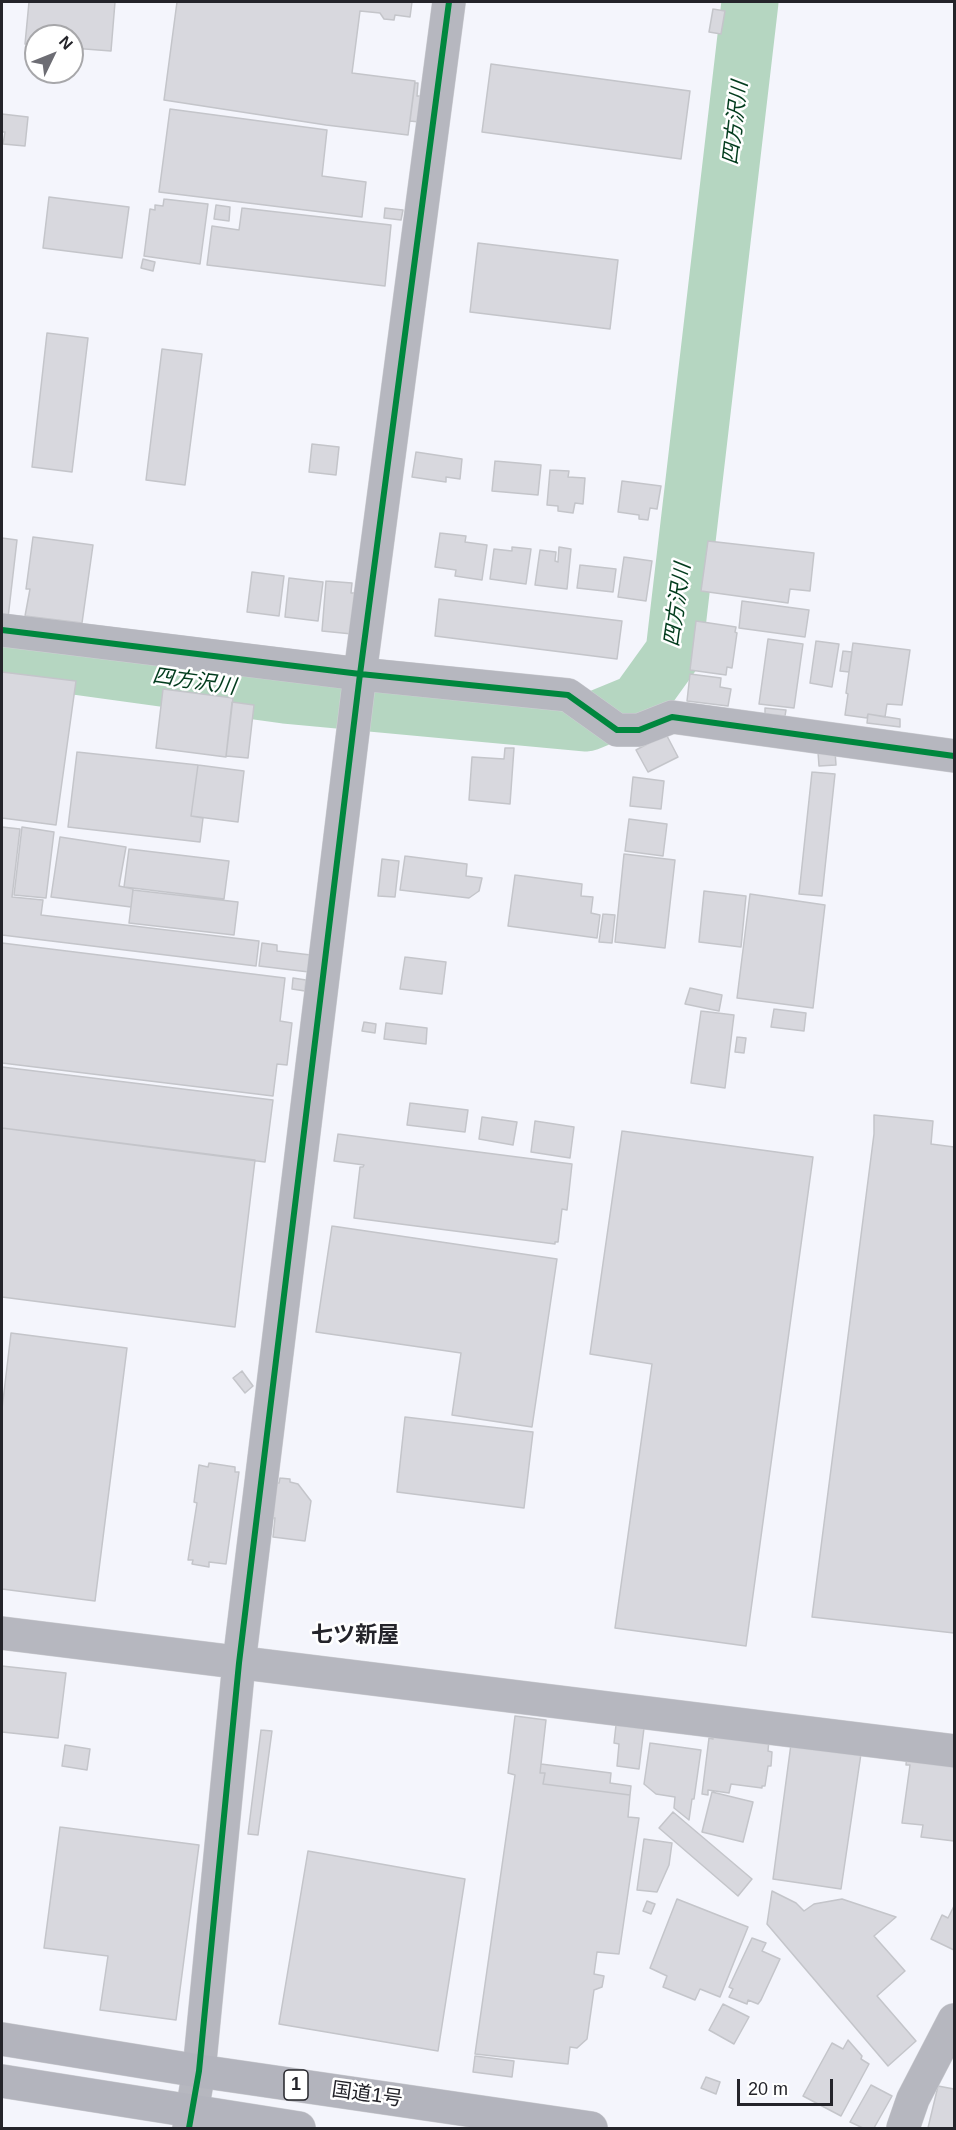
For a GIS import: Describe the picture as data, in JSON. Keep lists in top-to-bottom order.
{
  "streets": {
    "highway": ["1", "国道1号"]
  },
  "districts": ["七ツ新屋"],
  "water": ["四方沢川"],
  "scale_bar": "20 m",
  "north": "top right"
}
